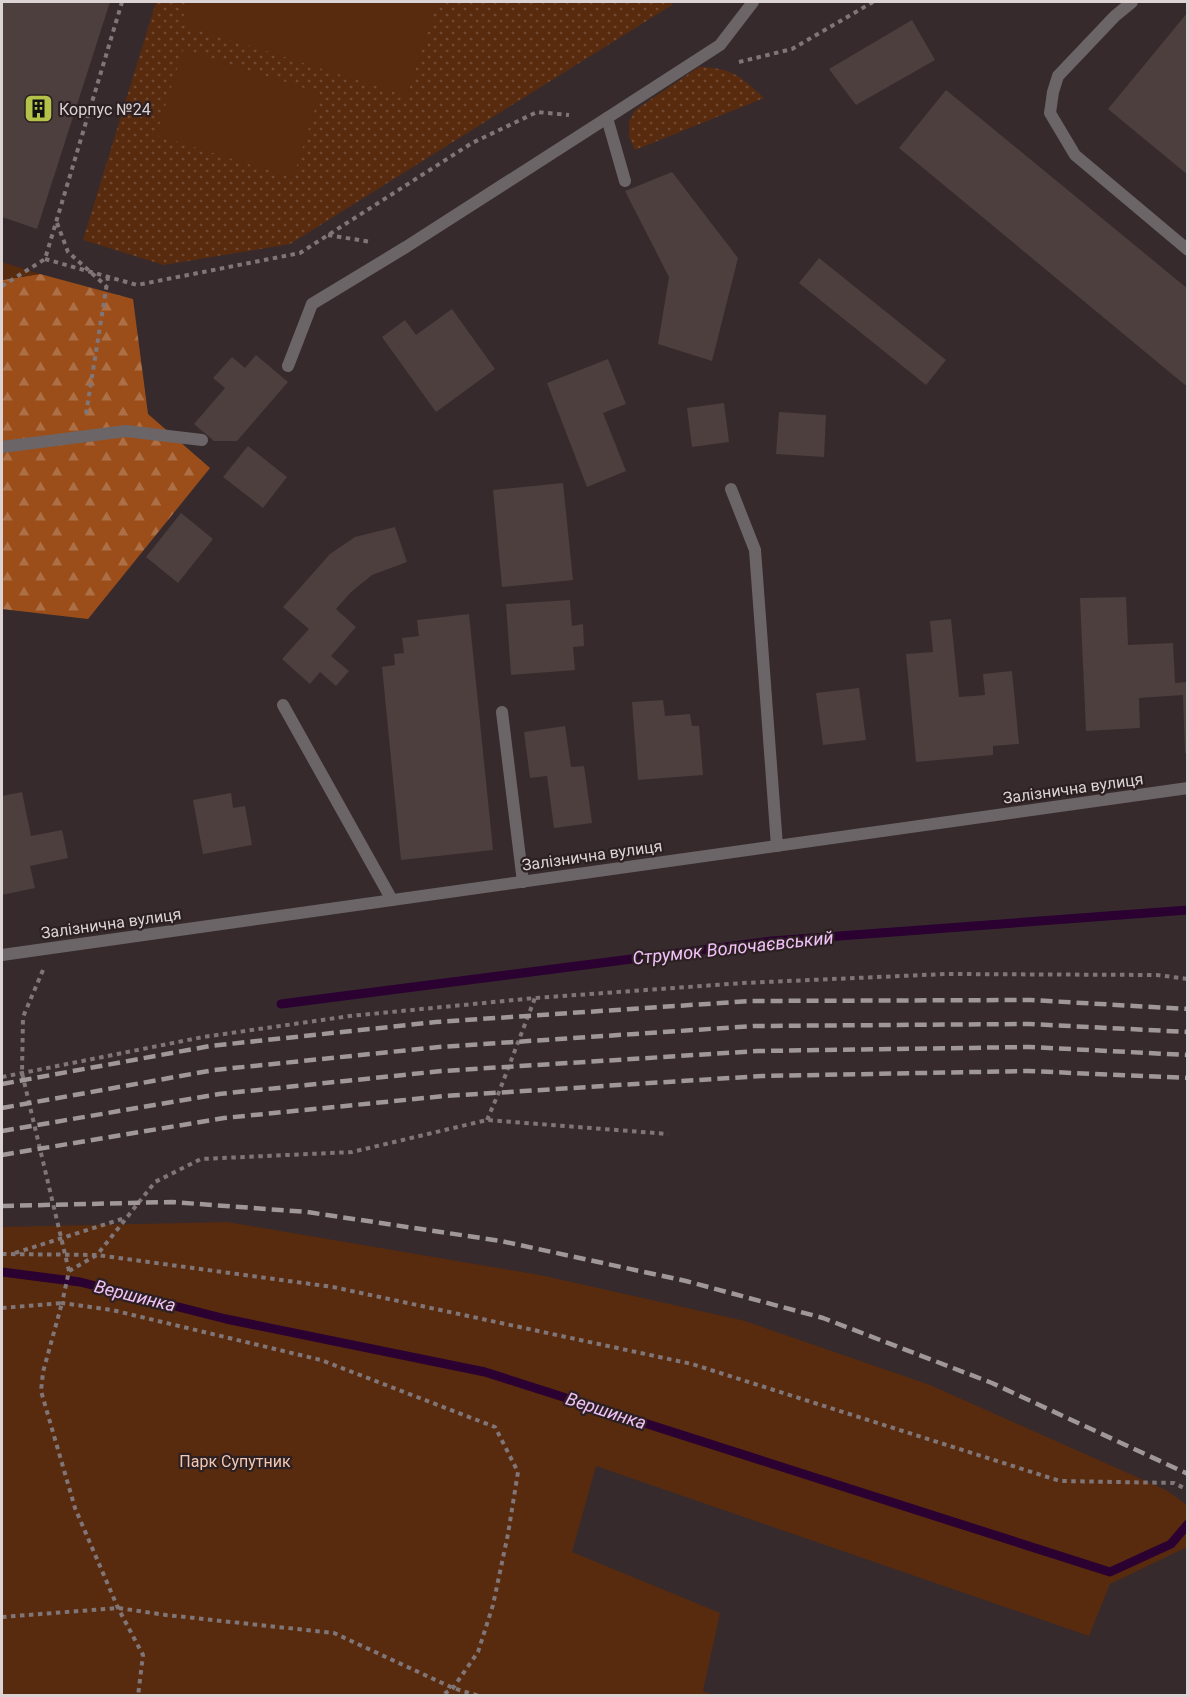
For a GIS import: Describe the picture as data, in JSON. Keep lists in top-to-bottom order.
{
  "streets": {
    "street": ["Залізнична вулиця"]
  },
  "water": ["Струмок Волочаєвський", "Вершинка"],
  "parks": ["Парк Супутник"],
  "places": {
    "building": ["Корпус №24"]
  }
}
